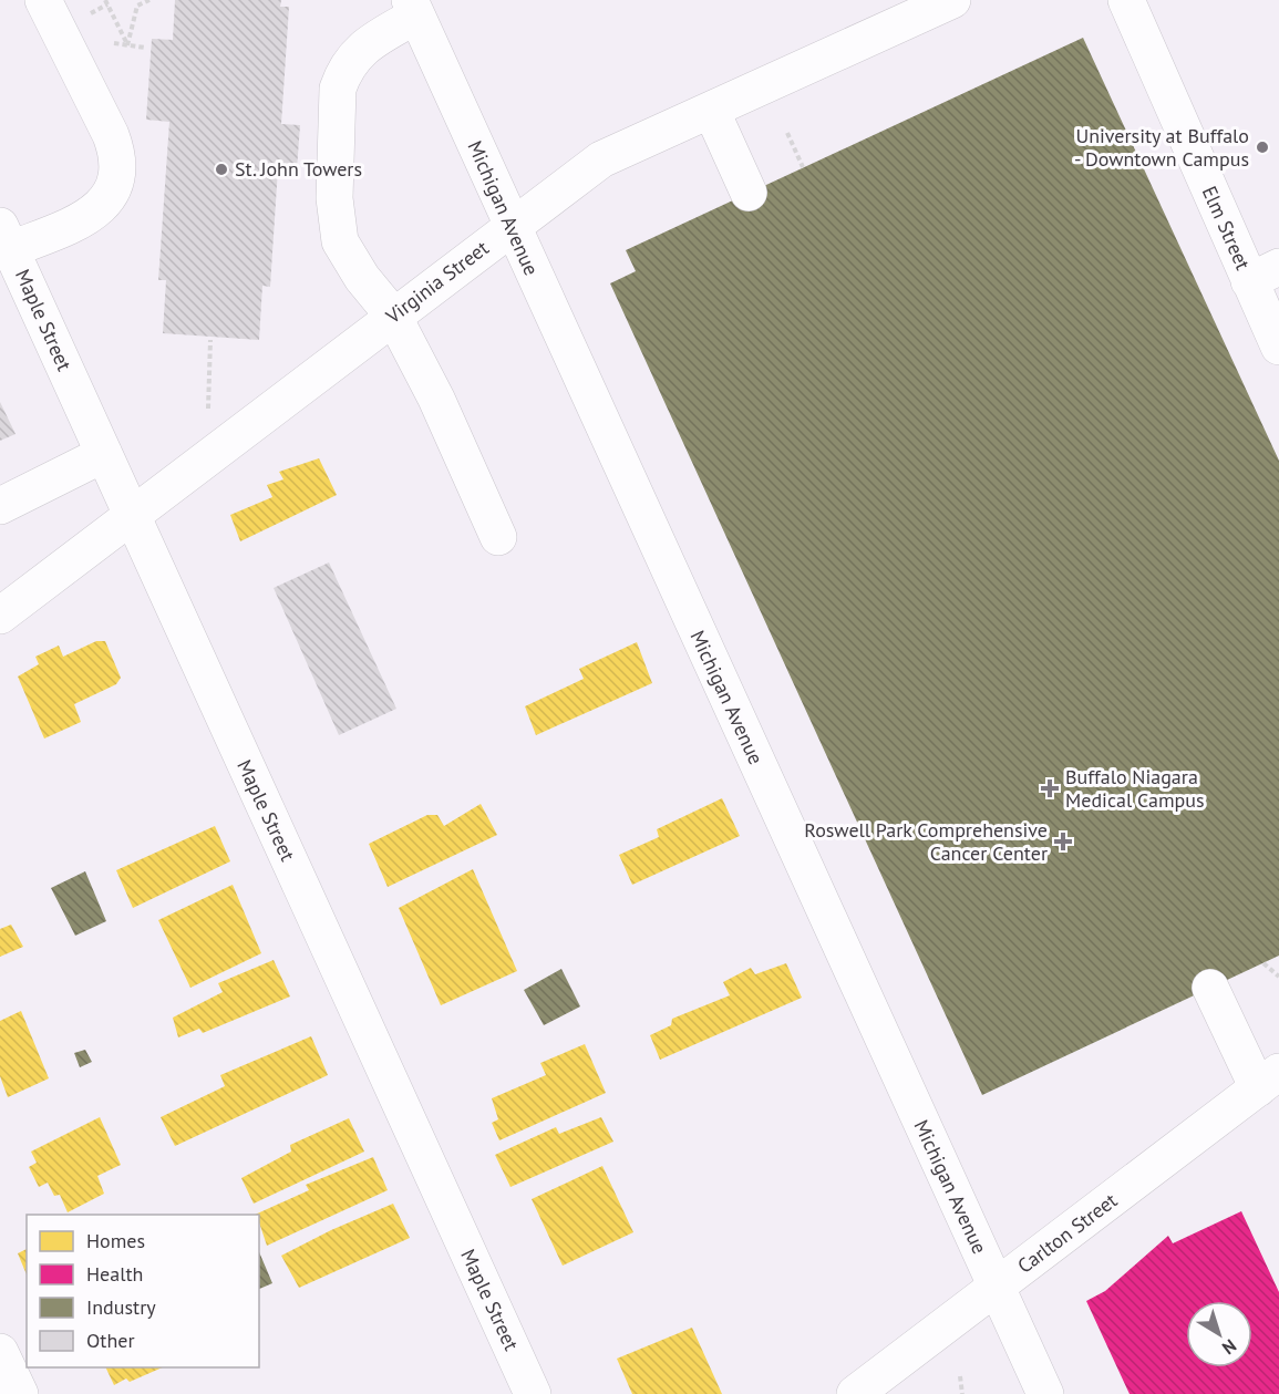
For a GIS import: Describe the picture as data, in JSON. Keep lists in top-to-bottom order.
{
  "streets": {
    "street": [
      "Michigan Avenue",
      "Elm Street",
      "Virginia Street",
      "Maple Street",
      "Carlton Street"
    ]
  },
  "crossings": [
    ["Michigan Avenue", "Virginia Street"],
    ["Michigan Avenue", "Carlton Street"],
    ["Virginia Street", "Maple Street"]
  ],
  "places": {
    "other": ["University at Buffalo - Downtown Campus", "St. John Towers"],
    "health": ["Buffalo Niagara Medical Campus", "Roswell Park Comprehensive Cancer Center"]
  },
  "legend": [
    "Homes",
    "Health",
    "Industry",
    "Other"
  ],
  "north": "bottom right"
}
